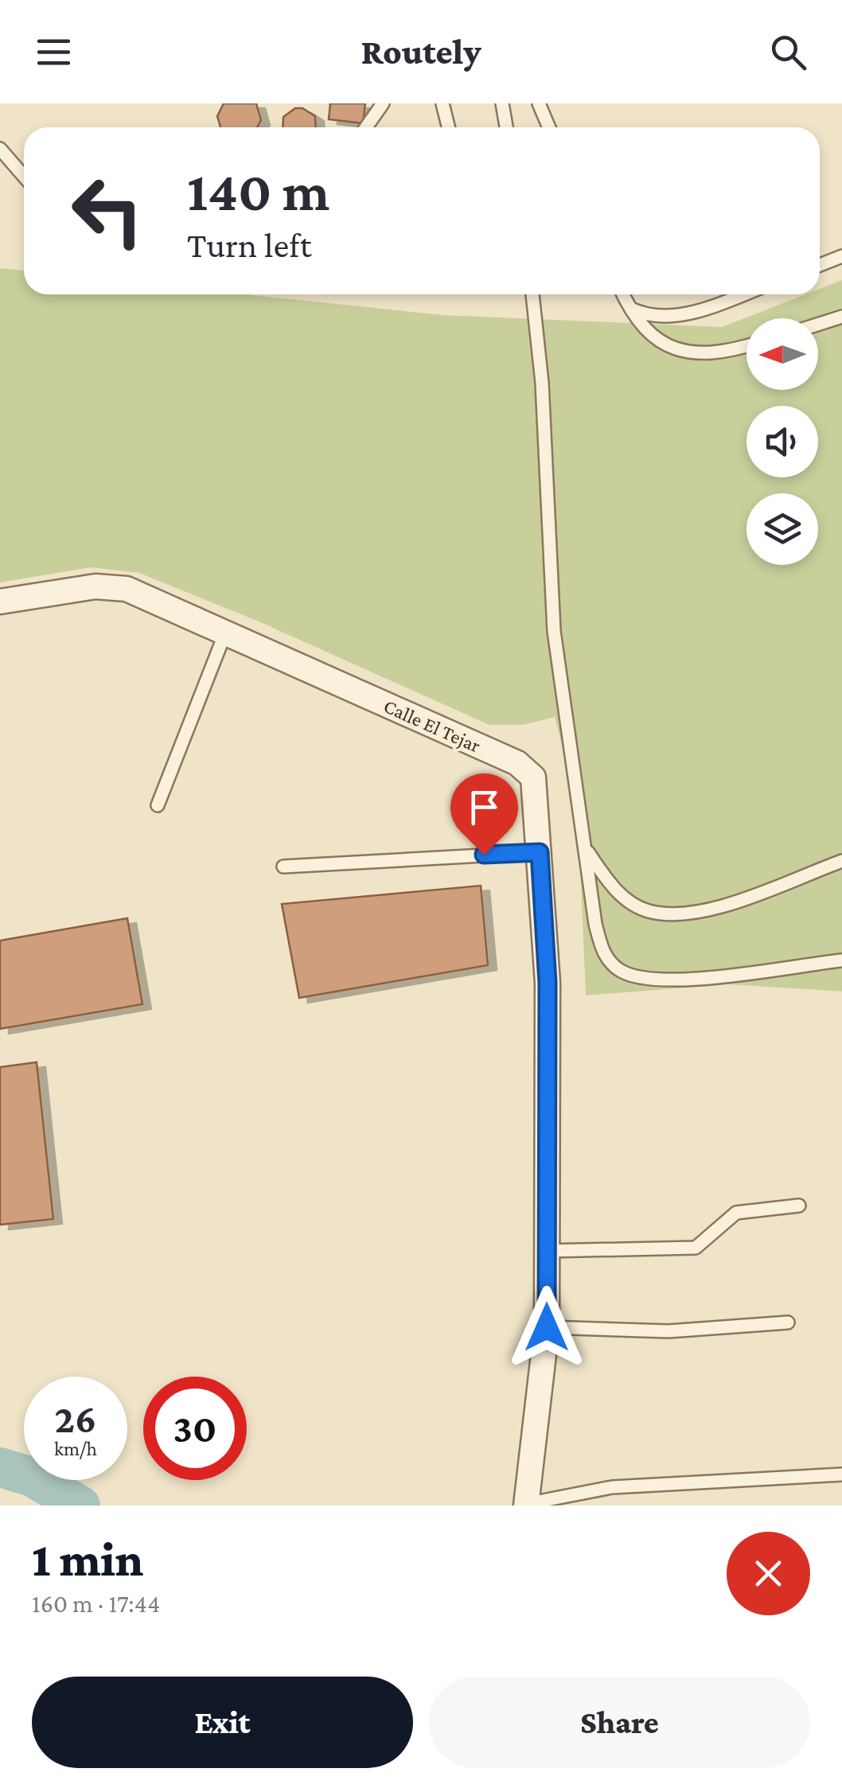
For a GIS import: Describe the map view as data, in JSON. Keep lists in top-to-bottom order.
{
  "streets": {
    "street": ["Calle El Tejar"]
  },
  "north": "left",
  "page": {
    "header": "Routely",
    "turn": ["140 m", "Turn left"],
    "speed": "26 km/h",
    "limit": "30",
    "heading": ["1 min", "160 m · 17:44"],
    "buttons": ["Exit", "Share"]
  }
}
